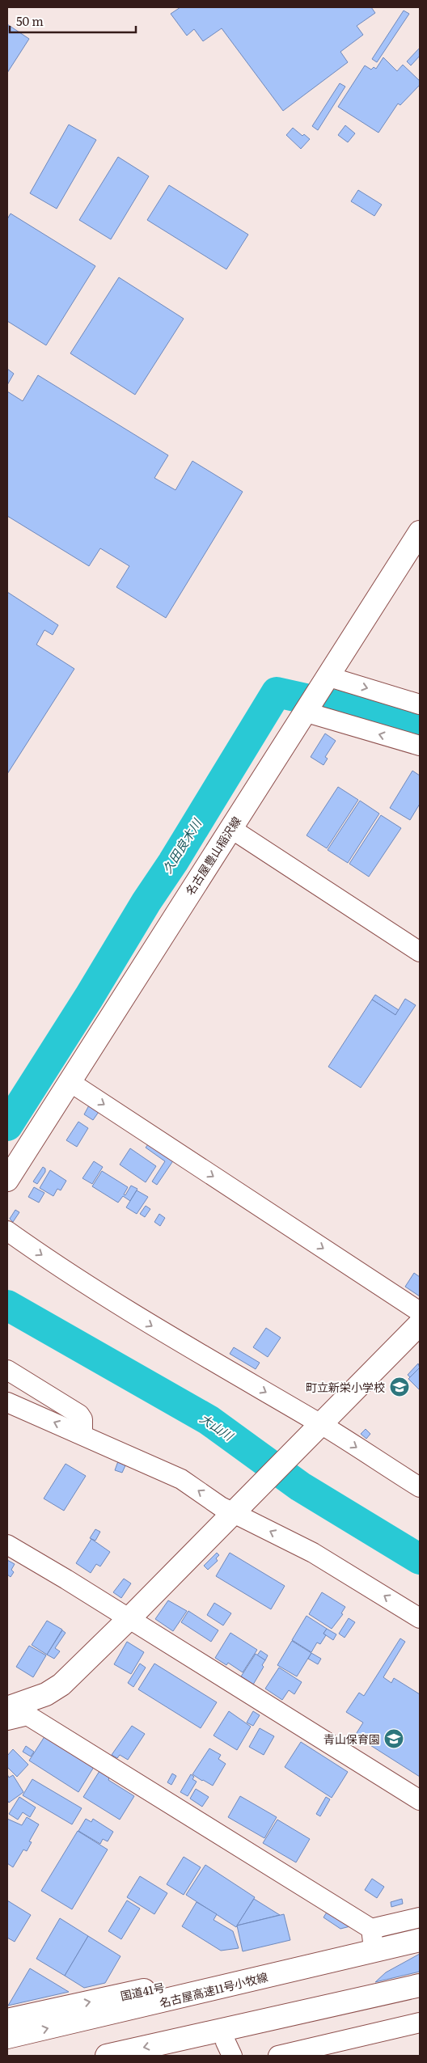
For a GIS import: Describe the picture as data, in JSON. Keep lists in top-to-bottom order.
{
  "streets": {
    "main road": ["名古屋豊山稲沢線", "名古屋高速11号小牧線", "国道41号"]
  },
  "water": ["久田良木川", "大山川"],
  "places": {
    "school or university": ["町立新栄小学校", "青山保育園"]
  },
  "scale_bar": "50 m"
}
